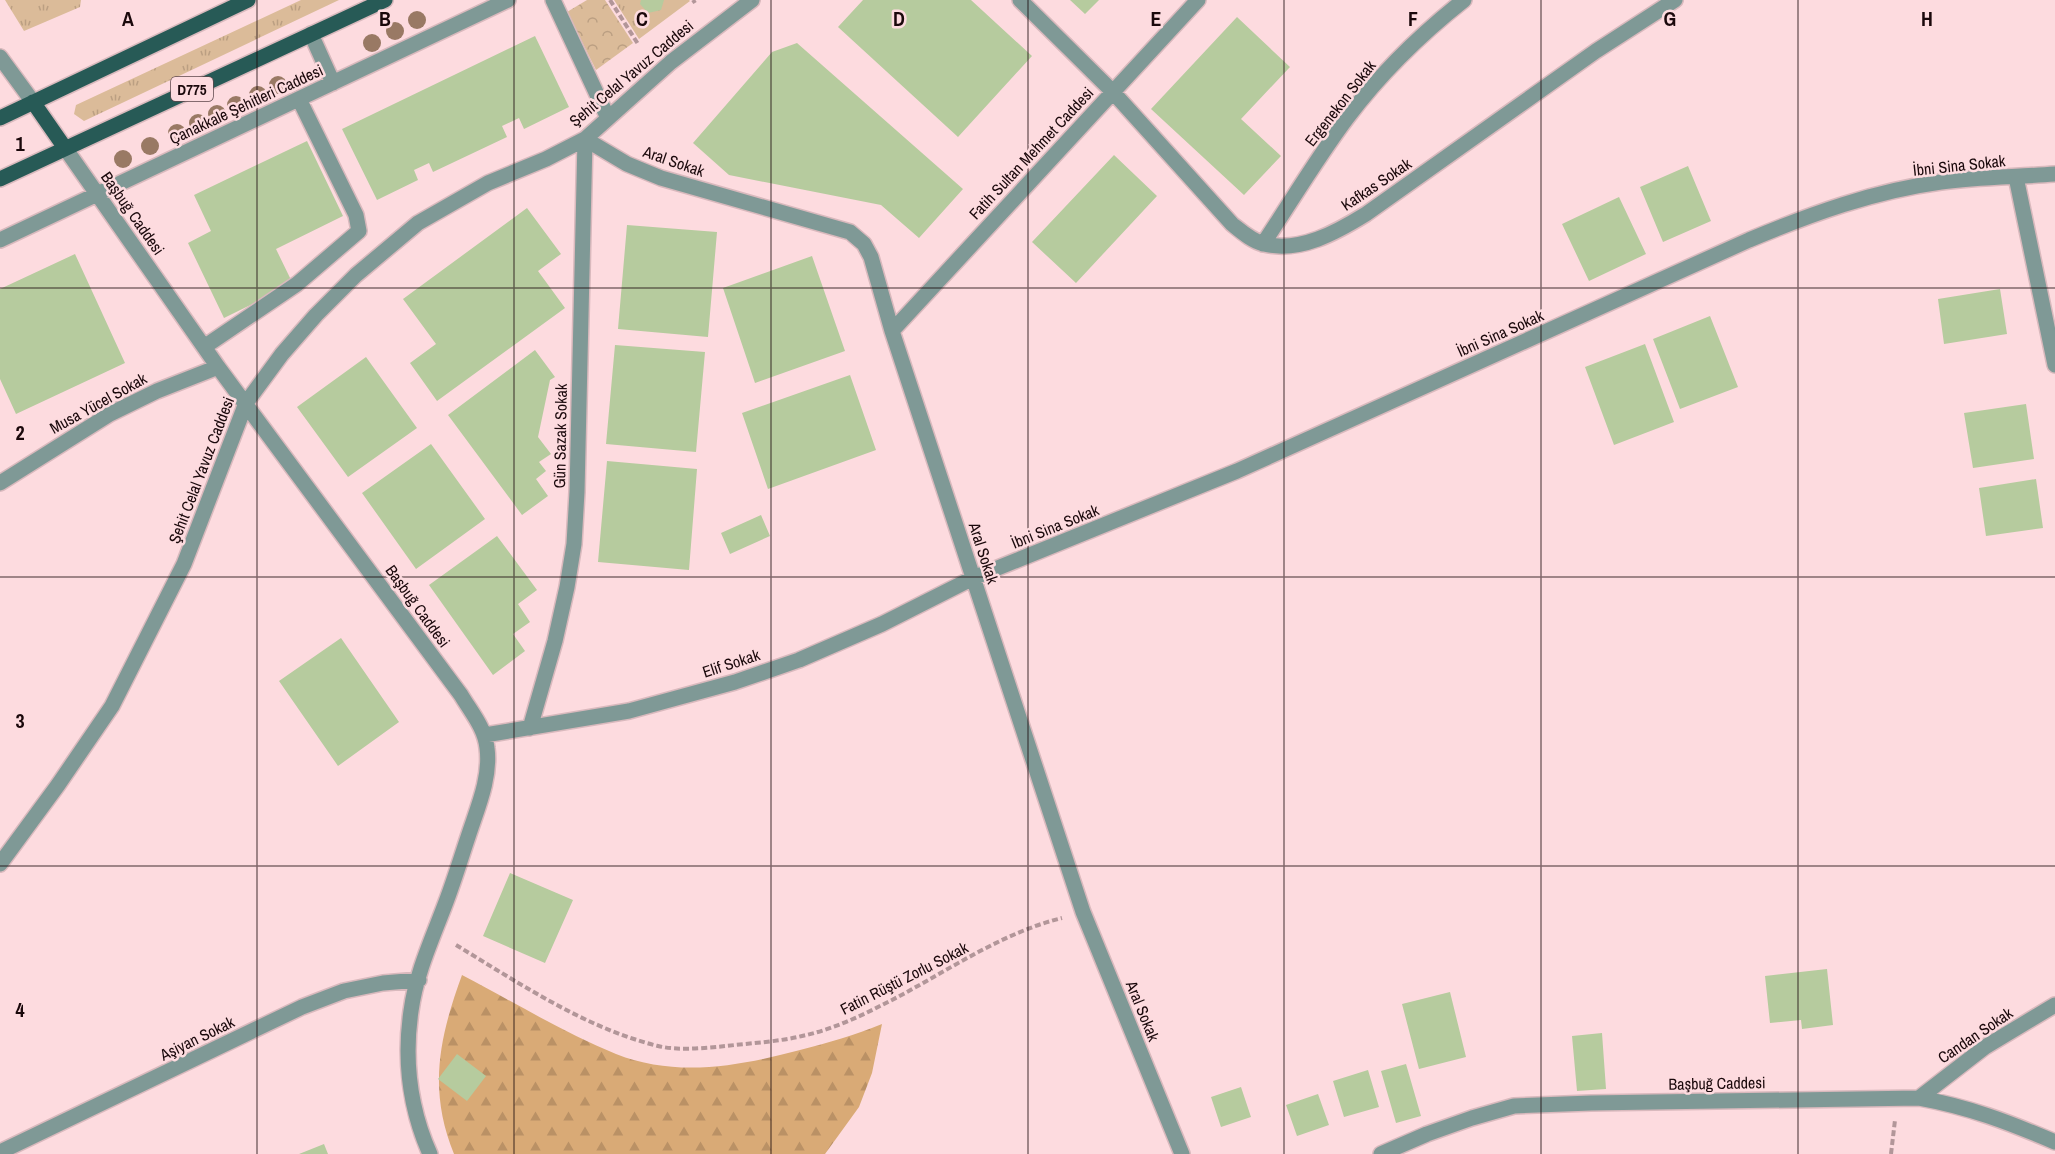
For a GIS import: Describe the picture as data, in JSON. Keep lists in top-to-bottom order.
{
  "streets": {
    "main road": ["D775"],
    "street": [
      "Şehit Celal Yavuz Caddesi",
      "Ergenekon Sokak",
      "Çanakkale Şehitleri Caddesi",
      "Fatih Sultan Mehmet Caddesi",
      "Aral Sokak",
      "İbni Sina Sokak",
      "Kafkas Sokak",
      "Başbuğ Caddesi",
      "Musa Yücel Sokak",
      "Gün Sazak Sokak",
      "Elif Sokak",
      "Candan Sokak",
      "Aşiyan Sokak"
    ],
    "path": ["Fatin Rüştü Zorlu Sokak"]
  },
  "crossings": [
    ["Şehit Celal Yavuz Caddesi", "Aral Sokak"],
    ["Şehit Celal Yavuz Caddesi", "Başbuğ Caddesi"],
    ["Şehit Celal Yavuz Caddesi", "Gün Sazak Sokak"],
    ["D775", "Başbuğ Caddesi"],
    ["Ergenekon Sokak", "Kafkas Sokak"],
    ["Çanakkale Şehitleri Caddesi", "Başbuğ Caddesi"],
    ["Fatih Sultan Mehmet Caddesi", "Aral Sokak"],
    ["Fatih Sultan Mehmet Caddesi", "Kafkas Sokak"],
    ["Aral Sokak", "İbni Sina Sokak"],
    ["Aral Sokak", "Gün Sazak Sokak"],
    ["Aral Sokak", "Elif Sokak"],
    ["Aral Sokak", "Fatin Rüştü Zorlu Sokak"],
    ["İbni Sina Sokak", "Elif Sokak"],
    ["Başbuğ Caddesi", "Musa Yücel Sokak"],
    ["Başbuğ Caddesi", "Elif Sokak"],
    ["Başbuğ Caddesi", "Fatin Rüştü Zorlu Sokak"],
    ["Başbuğ Caddesi", "Candan Sokak"],
    ["Başbuğ Caddesi", "Aşiyan Sokak"],
    ["Gün Sazak Sokak", "Elif Sokak"]
  ],
  "grid": {
    "columns": [
      "A",
      "B",
      "C",
      "D",
      "E",
      "F",
      "G",
      "H"
    ],
    "rows": [
      "1",
      "2",
      "3",
      "4"
    ]
  }
}
